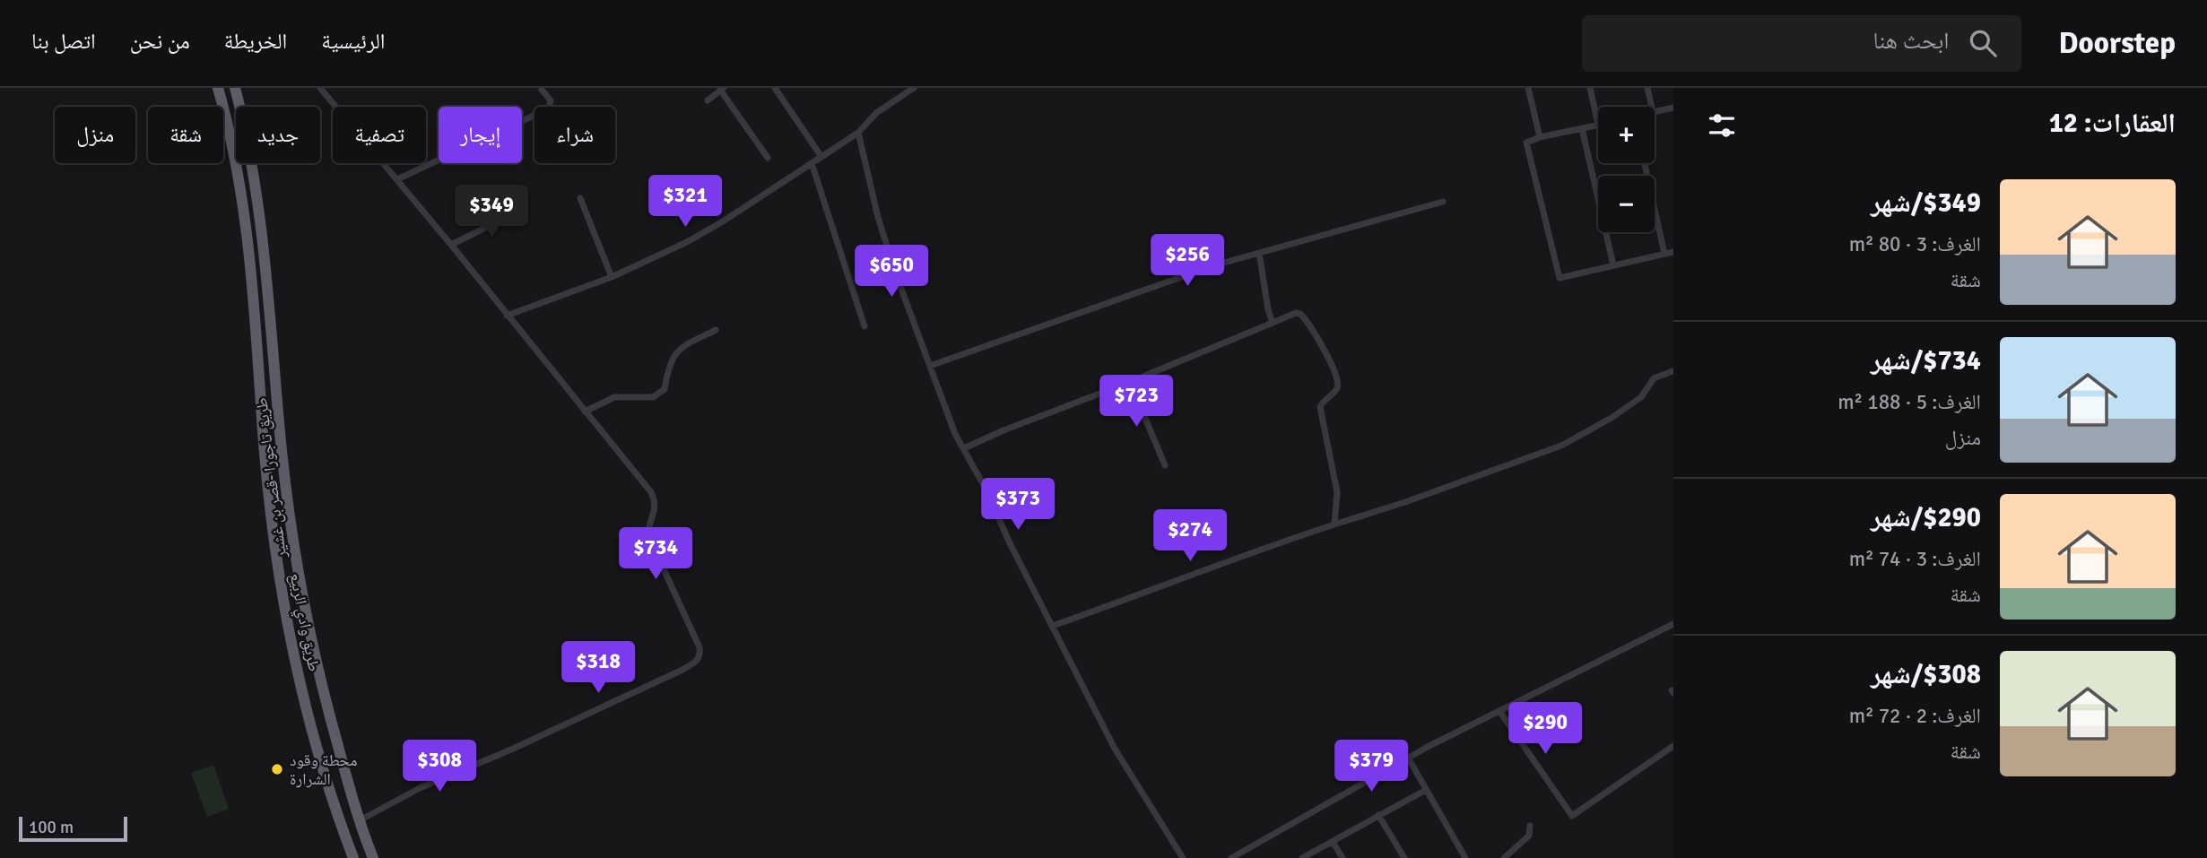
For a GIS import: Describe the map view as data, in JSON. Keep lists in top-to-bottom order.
{
  "streets": {
    "highway": ["طريق تاجورا -قصر بن غشير", "طريق وادي الربيع"]
  },
  "places": ["محطة وقود الشرارة"],
  "scale_bar": "100 m",
  "page": {
    "header": "Doorstep",
    "search": "ابحث هنا",
    "nav": [
      "الرئيسية",
      "الخريطة",
      "من نحن",
      "اتصل بنا"
    ],
    "heading": "العقارات: 12",
    "map_buttons": ["+", "−"],
    "chip": [
      "شراء",
      "إيجار",
      "تصفية",
      "جديد",
      "شقة",
      "منزل"
    ],
    "list": [
      {
        "name": "$349/شهر",
        "note": "الغرف: 3 · 80 m² · شقة"
      },
      {
        "name": "$734/شهر",
        "note": "الغرف: 5 · 188 m² · منزل"
      },
      {
        "name": "$290/شهر",
        "note": "الغرف: 3 · 74 m² · شقة"
      },
      {
        "name": "$308/شهر",
        "note": "الغرف: 2 · 72 m² · شقة"
      }
    ],
    "price": [
      "$321",
      "$349",
      "$256",
      "$650",
      "$723",
      "$373",
      "$274",
      "$734",
      "$318",
      "$290",
      "$308",
      "$379"
    ],
    "scale": "100 m"
  }
}
